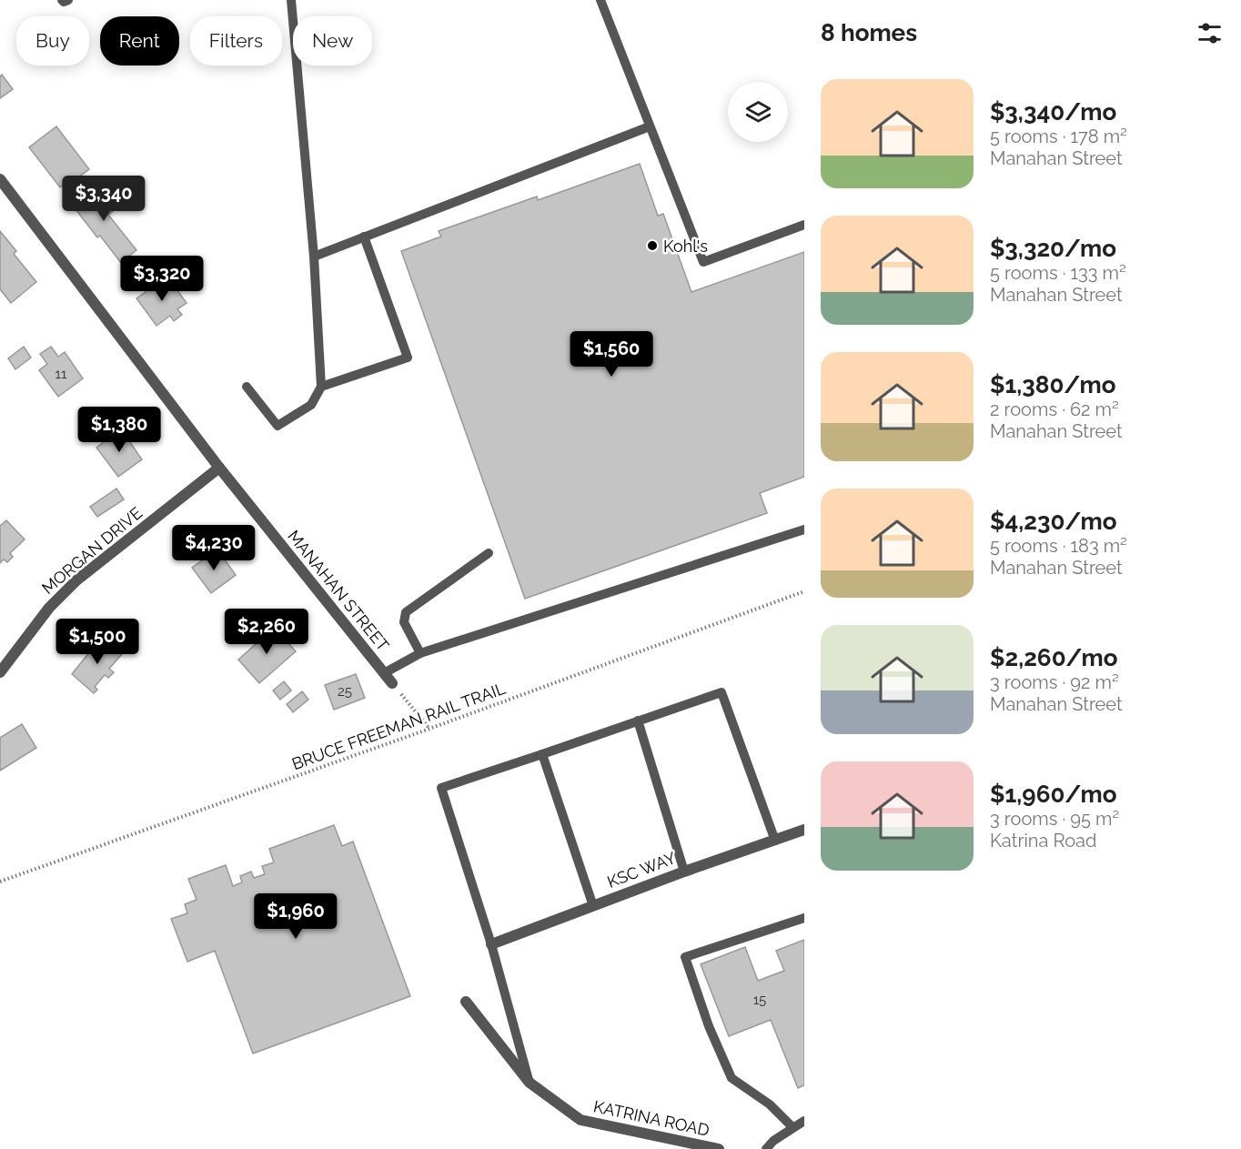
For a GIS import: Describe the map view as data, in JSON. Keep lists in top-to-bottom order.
{
  "streets": {
    "street": [
      "MORGAN DRIVE",
      "MANAHAN STREET",
      "KSC WAY",
      "KATRINA ROAD"
    ],
    "path": ["BRUCE FREEMAN RAIL TRAIL"]
  },
  "crossings": [
    ["MORGAN DRIVE", "MANAHAN STREET"]
  ],
  "places": ["Kohl's"],
  "house_numbers": ["11", "25", "15"],
  "page": {
    "heading": "8 homes",
    "chip": [
      "Buy",
      "Rent",
      "Filters",
      "New"
    ],
    "list": [
      {
        "name": "$3,340/mo",
        "note": "5 rooms · 178 m² · Manahan Street"
      },
      {
        "name": "$3,320/mo",
        "note": "5 rooms · 133 m² · Manahan Street"
      },
      {
        "name": "$1,380/mo",
        "note": "2 rooms · 62 m² · Manahan Street"
      },
      {
        "name": "$4,230/mo",
        "note": "5 rooms · 183 m² · Manahan Street"
      },
      {
        "name": "$2,260/mo",
        "note": "3 rooms · 92 m² · Manahan Street"
      },
      {
        "name": "$1,960/mo",
        "note": "3 rooms · 95 m² · Katrina Road"
      }
    ],
    "price": [
      "$3,340",
      "$3,320",
      "$1,560",
      "$1,380",
      "$4,230",
      "$2,260",
      "$1,500",
      "$1,960"
    ]
  }
}
